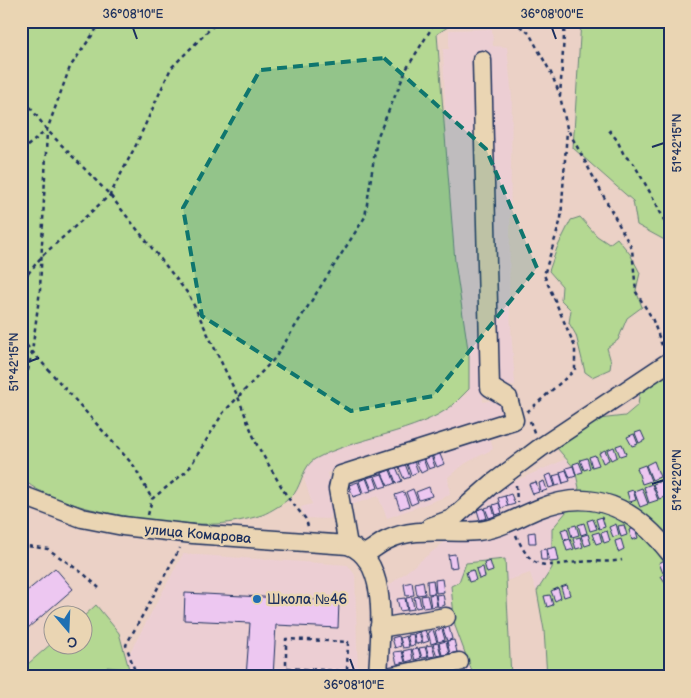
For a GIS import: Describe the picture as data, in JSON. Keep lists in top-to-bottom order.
{
  "streets": {
    "street": ["улица Комарова"]
  },
  "places": ["Школа №46"],
  "north": "bottom",
  "coordinates": [
    "36°08'10\"E",
    "36°08'00\"E",
    "51°42'15\"N",
    "51°42'20\"N"
  ]
}
